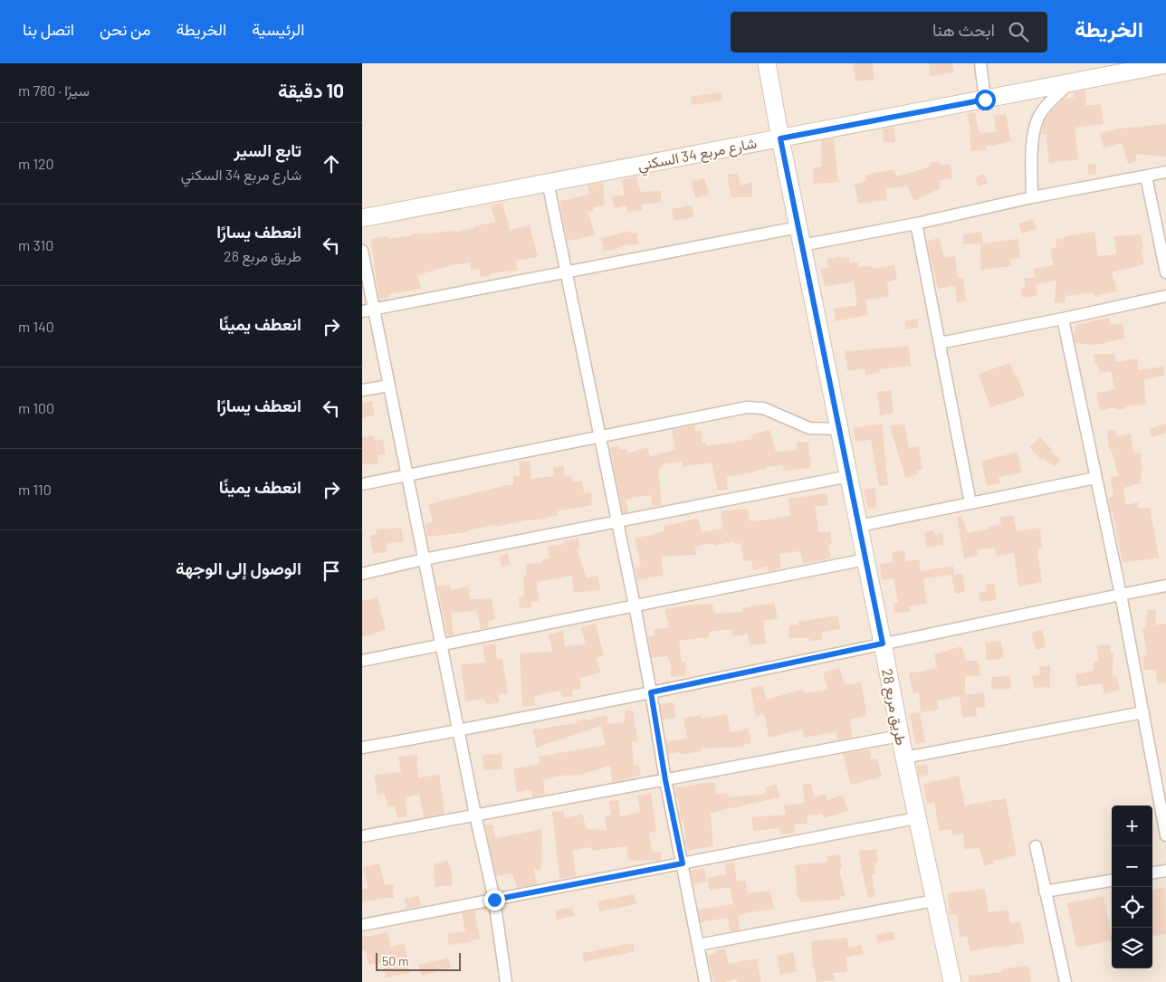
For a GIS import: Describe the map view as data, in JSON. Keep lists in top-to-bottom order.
{
  "streets": {
    "street": ["شارع مربع 34 السكني", "طريق مربع 28"]
  },
  "crossings": [
    ["شارع مربع 34 السكني", "طريق مربع 28"]
  ],
  "scale_bar": "50 m",
  "page": {
    "header": "الخريطة",
    "search": "ابحث هنا",
    "nav": [
      "الرئيسية",
      "الخريطة",
      "من نحن",
      "اتصل بنا"
    ],
    "heading": ["10 دقيقة", "سيرًا · 780 m"],
    "list": [
      ["تابع السير", "شارع مربع 34 السكني", "120 m"],
      ["انعطف يسارًا", "طريق مربع 28", "310 m"],
      ["انعطف يمينًا", "140 m"],
      ["انعطف يسارًا", "100 m"],
      ["انعطف يمينًا", "110 m"],
      "الوصول إلى الوجهة"
    ],
    "map_buttons": ["+", "−"],
    "scale": "50 m"
  }
}
